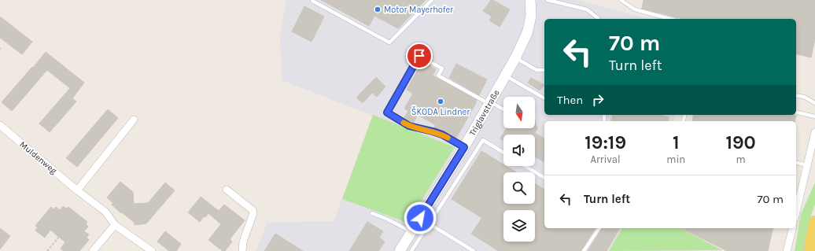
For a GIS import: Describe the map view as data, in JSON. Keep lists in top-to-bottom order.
{
  "streets": {
    "street": ["Triglavstraße", "Muldenweg"]
  },
  "places": ["Motor Mayerhofer", "ŠKODA Lindner"],
  "north": "bottom",
  "page": {
    "turn": ["70 m", "Turn left"],
    "then": "Then",
    "eta": [
      "19:19",
      "Arrival",
      "1",
      "min",
      "190",
      "m"
    ],
    "list": [
      {
        "name": "Turn left",
        "value": "70 m"
      }
    ]
  }
}
